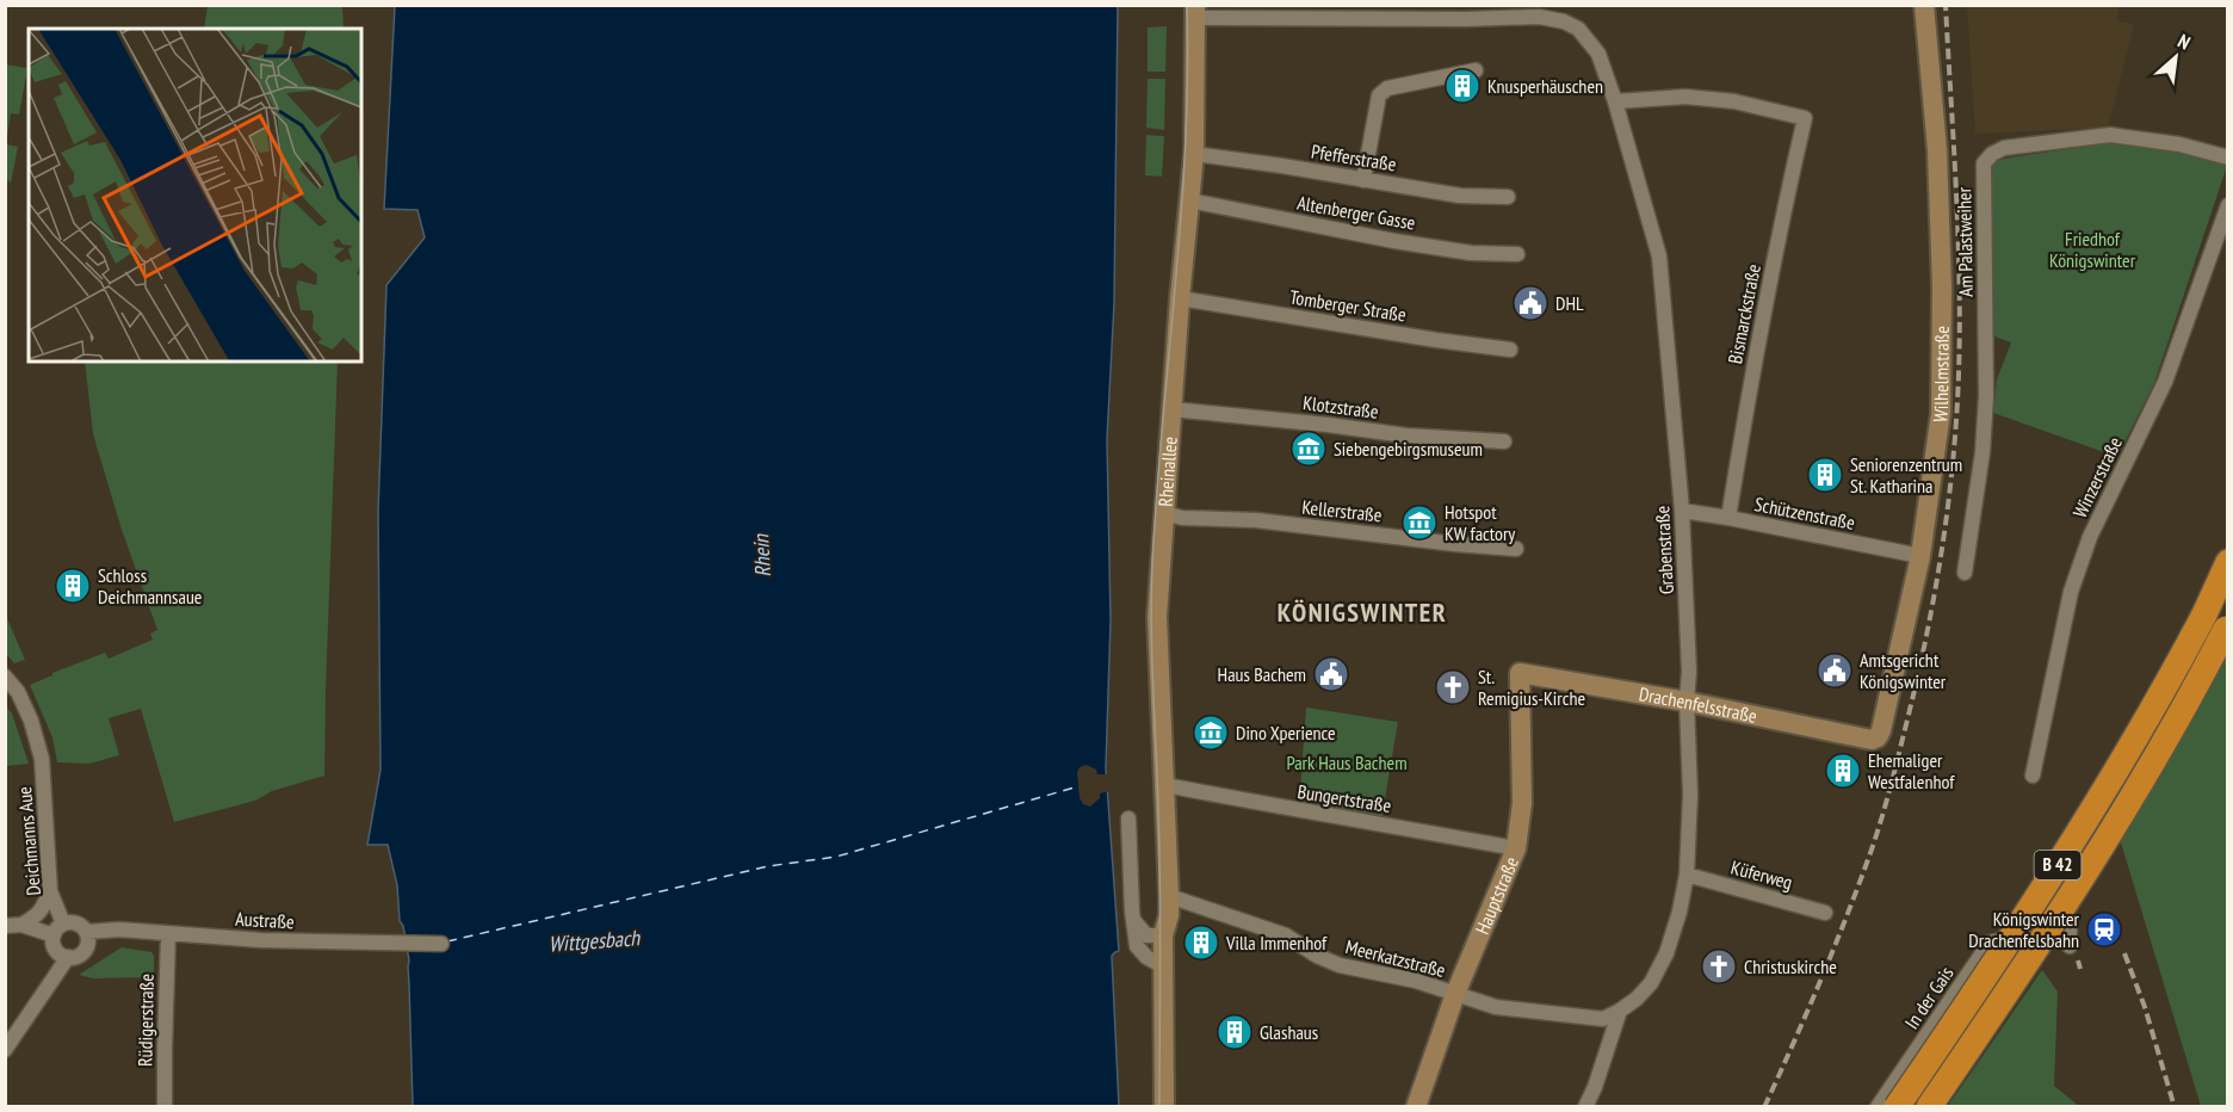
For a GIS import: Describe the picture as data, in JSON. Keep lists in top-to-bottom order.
{
  "streets": {
    "highway": ["B 42"],
    "street": [
      "Pfefferstraße",
      "Altenberger Gasse",
      "Am Palastweiher",
      "Tomberger Straße",
      "Bismarckstraße",
      "Wilhelmstraße",
      "Klotzstraße",
      "Rheinallee",
      "Winzerstraße",
      "Kellerstraße",
      "Schützenstraße",
      "Grabenstraße",
      "Drachenfelsstraße",
      "Bungertstraße",
      "Deichmanns Aue",
      "Küferweg",
      "Hauptstraße",
      "Austraße",
      "Meerkatzstraße",
      "In der Gais",
      "Rüdigerstraße"
    ]
  },
  "crossings": [
    ["Pfefferstraße", "Rheinallee"],
    ["Altenberger Gasse", "Rheinallee"],
    ["Tomberger Straße", "Rheinallee"],
    ["Bismarckstraße", "Schützenstraße"],
    ["Bismarckstraße", "Grabenstraße"],
    ["Wilhelmstraße", "Schützenstraße"],
    ["Wilhelmstraße", "Drachenfelsstraße"],
    ["Klotzstraße", "Rheinallee"],
    ["Rheinallee", "Kellerstraße"],
    ["Rheinallee", "Grabenstraße"],
    ["Rheinallee", "Bungertstraße"],
    ["Rheinallee", "Meerkatzstraße"],
    ["Schützenstraße", "Grabenstraße"],
    ["Grabenstraße", "Drachenfelsstraße"],
    ["Grabenstraße", "Küferweg"],
    ["Drachenfelsstraße", "Hauptstraße"],
    ["Bungertstraße", "Hauptstraße"],
    ["Deichmanns Aue", "Austraße"],
    ["Hauptstraße", "Meerkatzstraße"],
    ["Austraße", "Rüdigerstraße"]
  ],
  "districts": ["KÖNIGSWINTER"],
  "water": ["Rhein", "Wittgesbach"],
  "parks": ["Friedhof Königswinter", "Park Haus Bachem"],
  "places": {
    "building": [
      "Knusperhäuschen",
      "Seniorenzentrum St. Katharina",
      "Schloss Deichmannsaue",
      "Ehemaliger Westfalenhof",
      "Villa Immenhof",
      "Glashaus"
    ],
    "public building": ["DHL", "Amtsgericht Königswinter", "Haus Bachem"],
    "museum": ["Siebengebirgsmuseum", "Hotspot KW factory", "Dino Xperience"],
    "church": ["St. Remigius-Kirche", "Christuskirche"],
    "station": ["Königswinter Drachenfelsbahn"]
  },
  "north": "top right"
}
